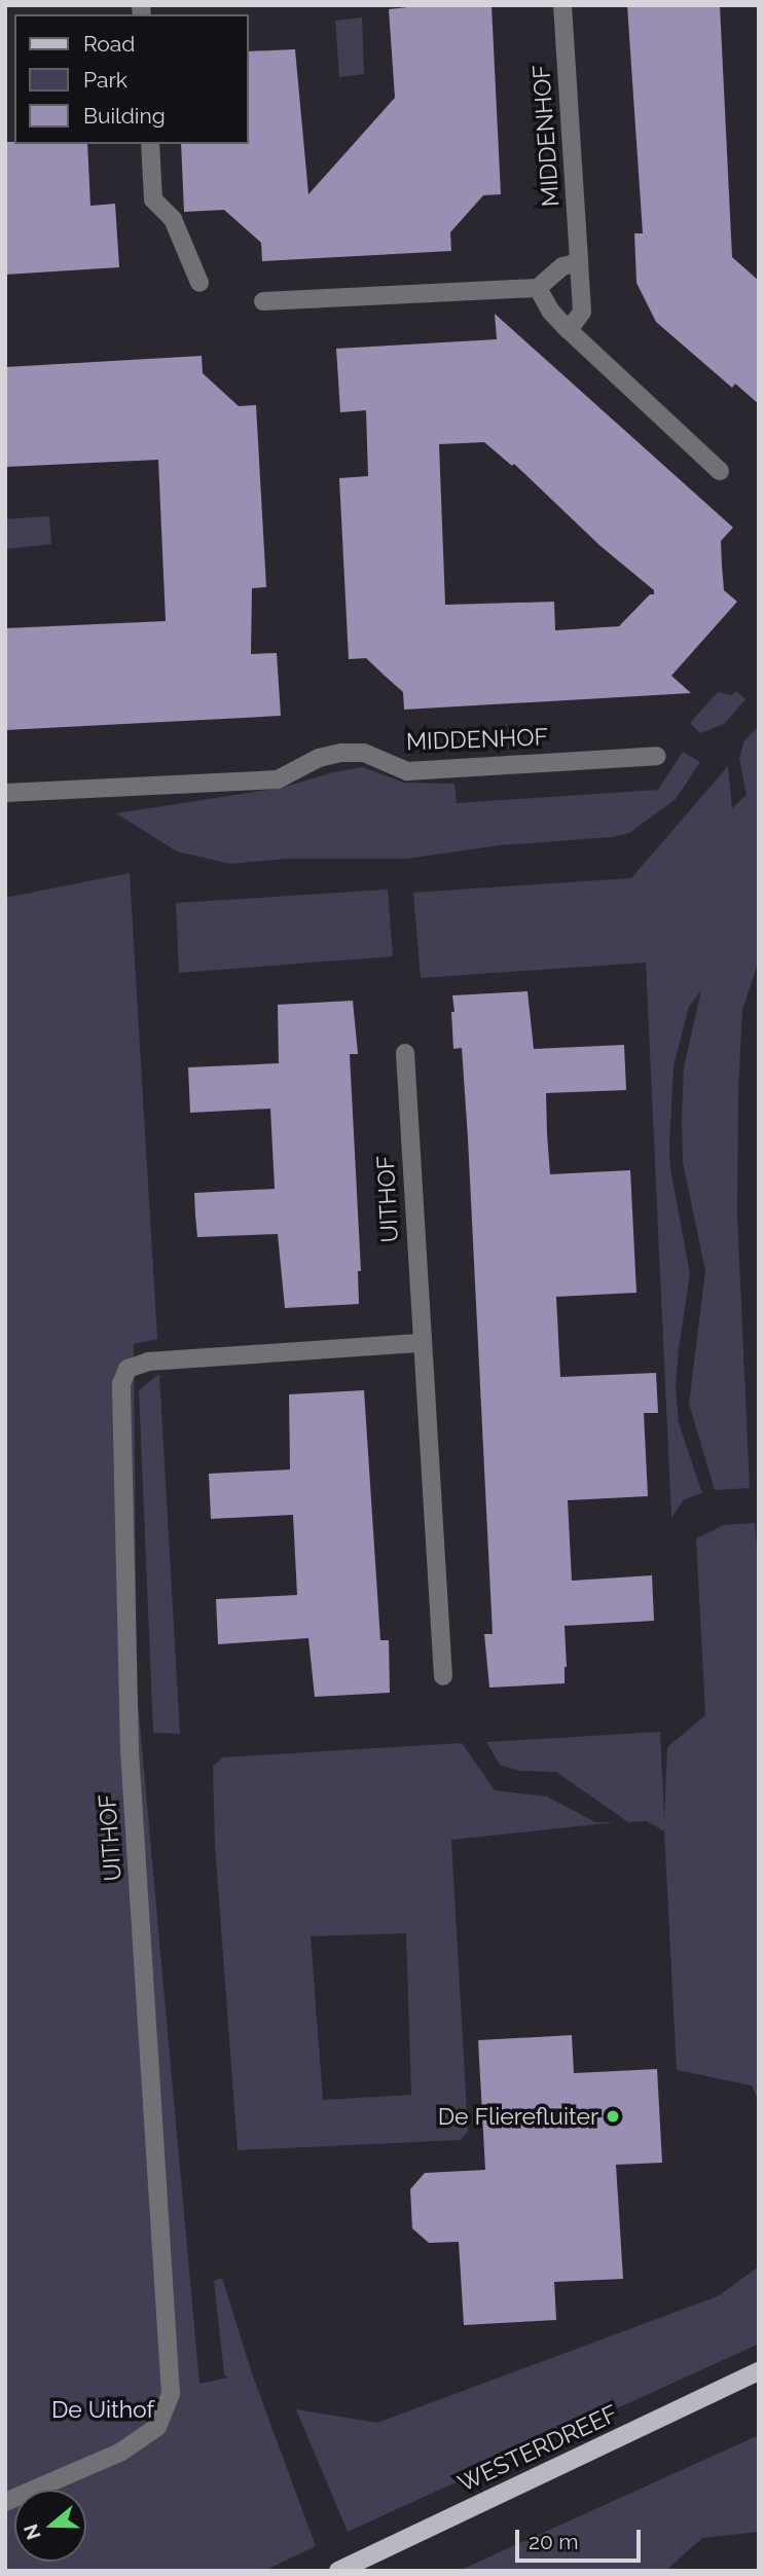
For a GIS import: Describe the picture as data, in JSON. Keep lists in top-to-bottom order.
{
  "streets": {
    "main road": ["WESTERDREEF"],
    "street": ["MIDDENHOF", "UITHOF"]
  },
  "parks": ["De Uithof"],
  "places": ["De Flierefluiter"],
  "legend": ["Road", "Park", "Building"],
  "scale_bar": "20 m",
  "north": "left"
}
